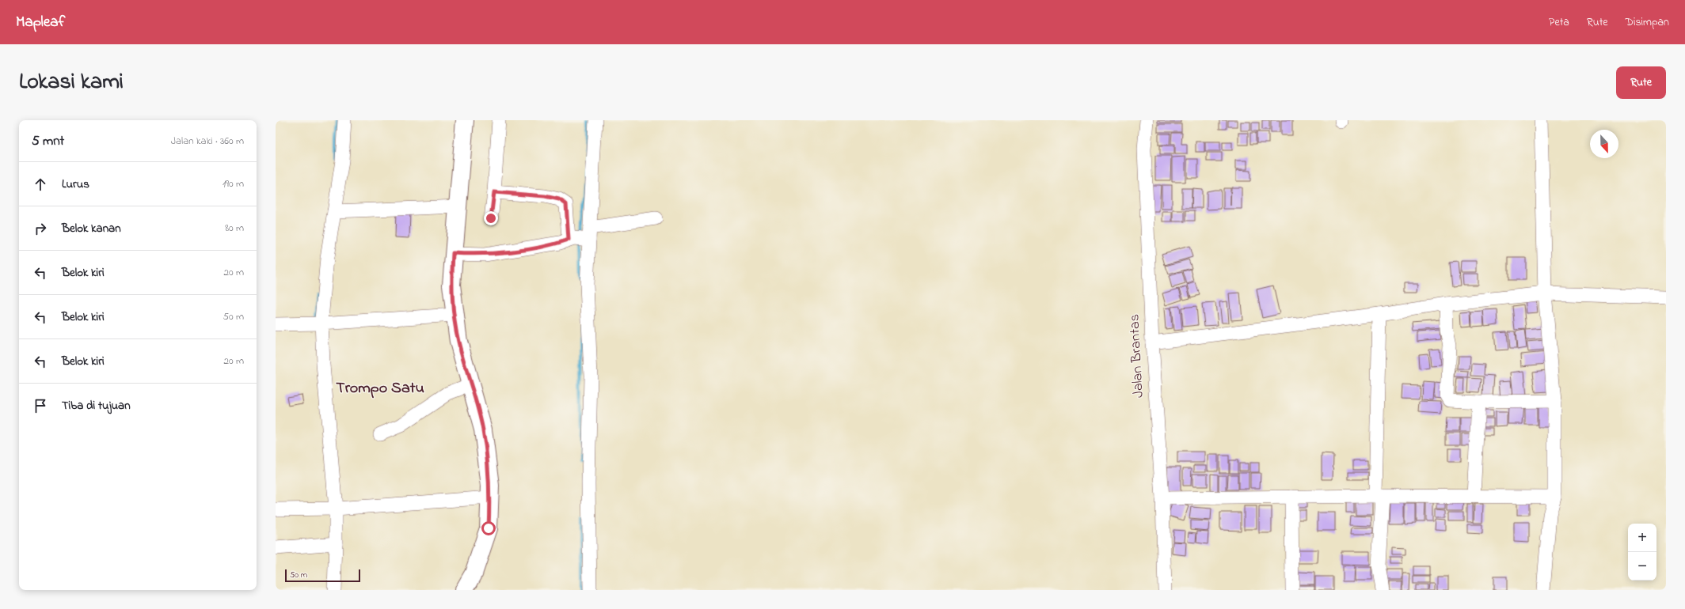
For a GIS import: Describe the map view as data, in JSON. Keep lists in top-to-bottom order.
{
  "streets": {
    "street": ["Jalan Brantas"]
  },
  "districts": ["Trompo Satu"],
  "scale_bar": "50 m",
  "north": "bottom",
  "page": {
    "header": "Mapleaf",
    "nav": ["Peta", "Rute", "Disimpan"],
    "title": "Lokasi kami",
    "buttons": "Rute",
    "heading": ["5 mnt", "Jalan kaki · 360 m"],
    "list": [
      ["Lurus", "190 m"],
      ["Belok kanan", "80 m"],
      ["Belok kiri", "20 m"],
      ["Belok kiri", "50 m"],
      ["Belok kiri", "20 m"],
      "Tiba di tujuan"
    ],
    "map_buttons": ["+", "−"],
    "scale": "50 m"
  }
}
